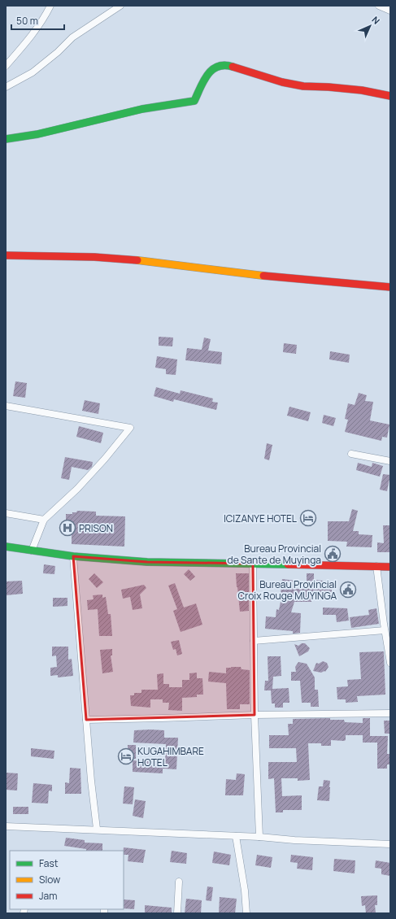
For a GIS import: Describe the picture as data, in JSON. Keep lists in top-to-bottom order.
{
  "places": {
    "hotel": ["ICIZANYE HOTEL", "KUGAHIMBARE HOTEL"],
    "hospital": ["PRISON"],
    "public building": ["Bureau Provincial de Sante de Muyinga", "Bureau Provincial Croix Rouge MUYINGA"]
  },
  "legend": ["Fast", "Slow", "Jam"],
  "scale_bar": "50 m",
  "north": "top right"
}
